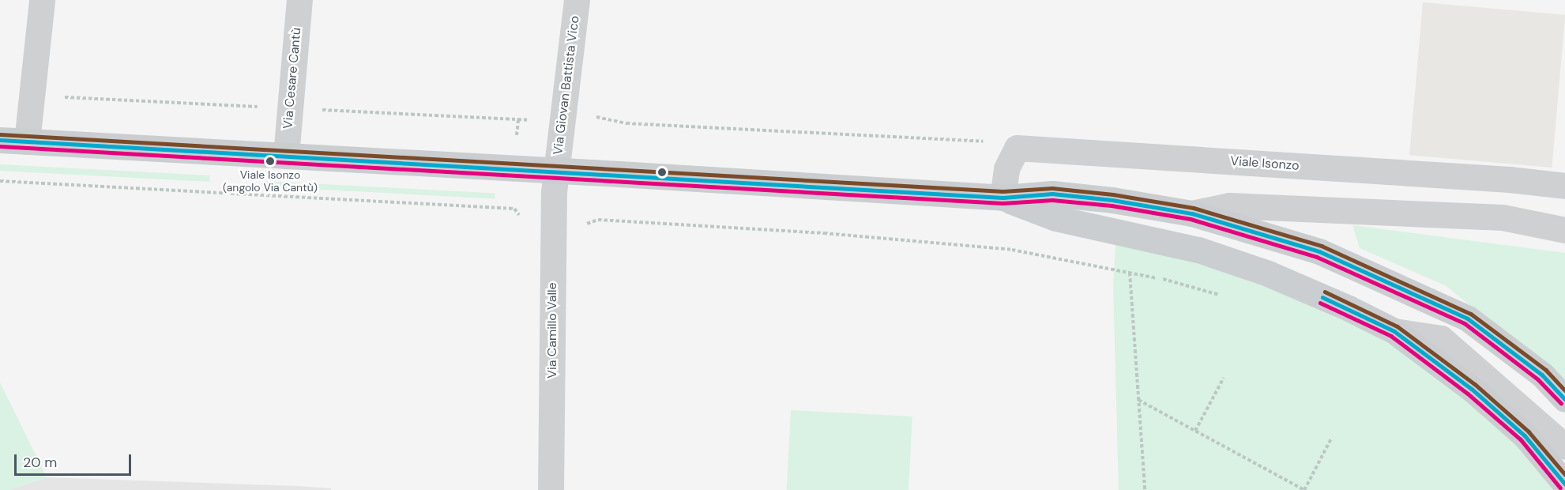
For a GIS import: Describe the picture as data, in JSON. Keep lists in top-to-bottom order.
{
  "streets": {
    "street": [
      "Via Cesare Cantù",
      "Via Giovan Battista Vico",
      "Viale Isonzo",
      "Via Camillo Valle"
    ]
  },
  "crossings": [
    ["Via Giovan Battista Vico", "Via Camillo Valle"]
  ],
  "places": ["Viale Isonzo (angolo Via Cantù)"],
  "scale_bar": "20 m"
}
